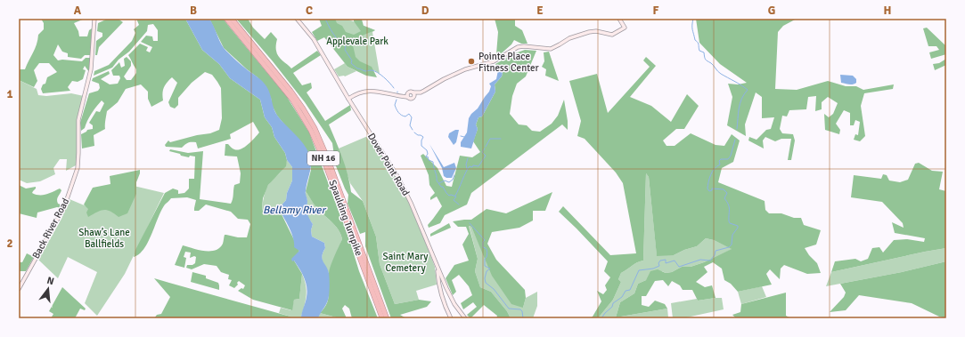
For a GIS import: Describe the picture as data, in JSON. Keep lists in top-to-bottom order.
{
  "streets": {
    "highway": ["NH 16", "Spaulding Turnpike"],
    "street": ["Dover Point Road", "Back River Road"]
  },
  "water": ["Bellamy River"],
  "parks": ["Applevale Park", "Shaw’s Lane Ballfields", "Saint Mary Cemetery"],
  "places": ["Pointe Place Fitness Center"],
  "north": "top",
  "grid": {
    "columns": [
      "A",
      "B",
      "C",
      "D",
      "E",
      "F",
      "G",
      "H"
    ],
    "rows": ["1", "2"]
  }
}
